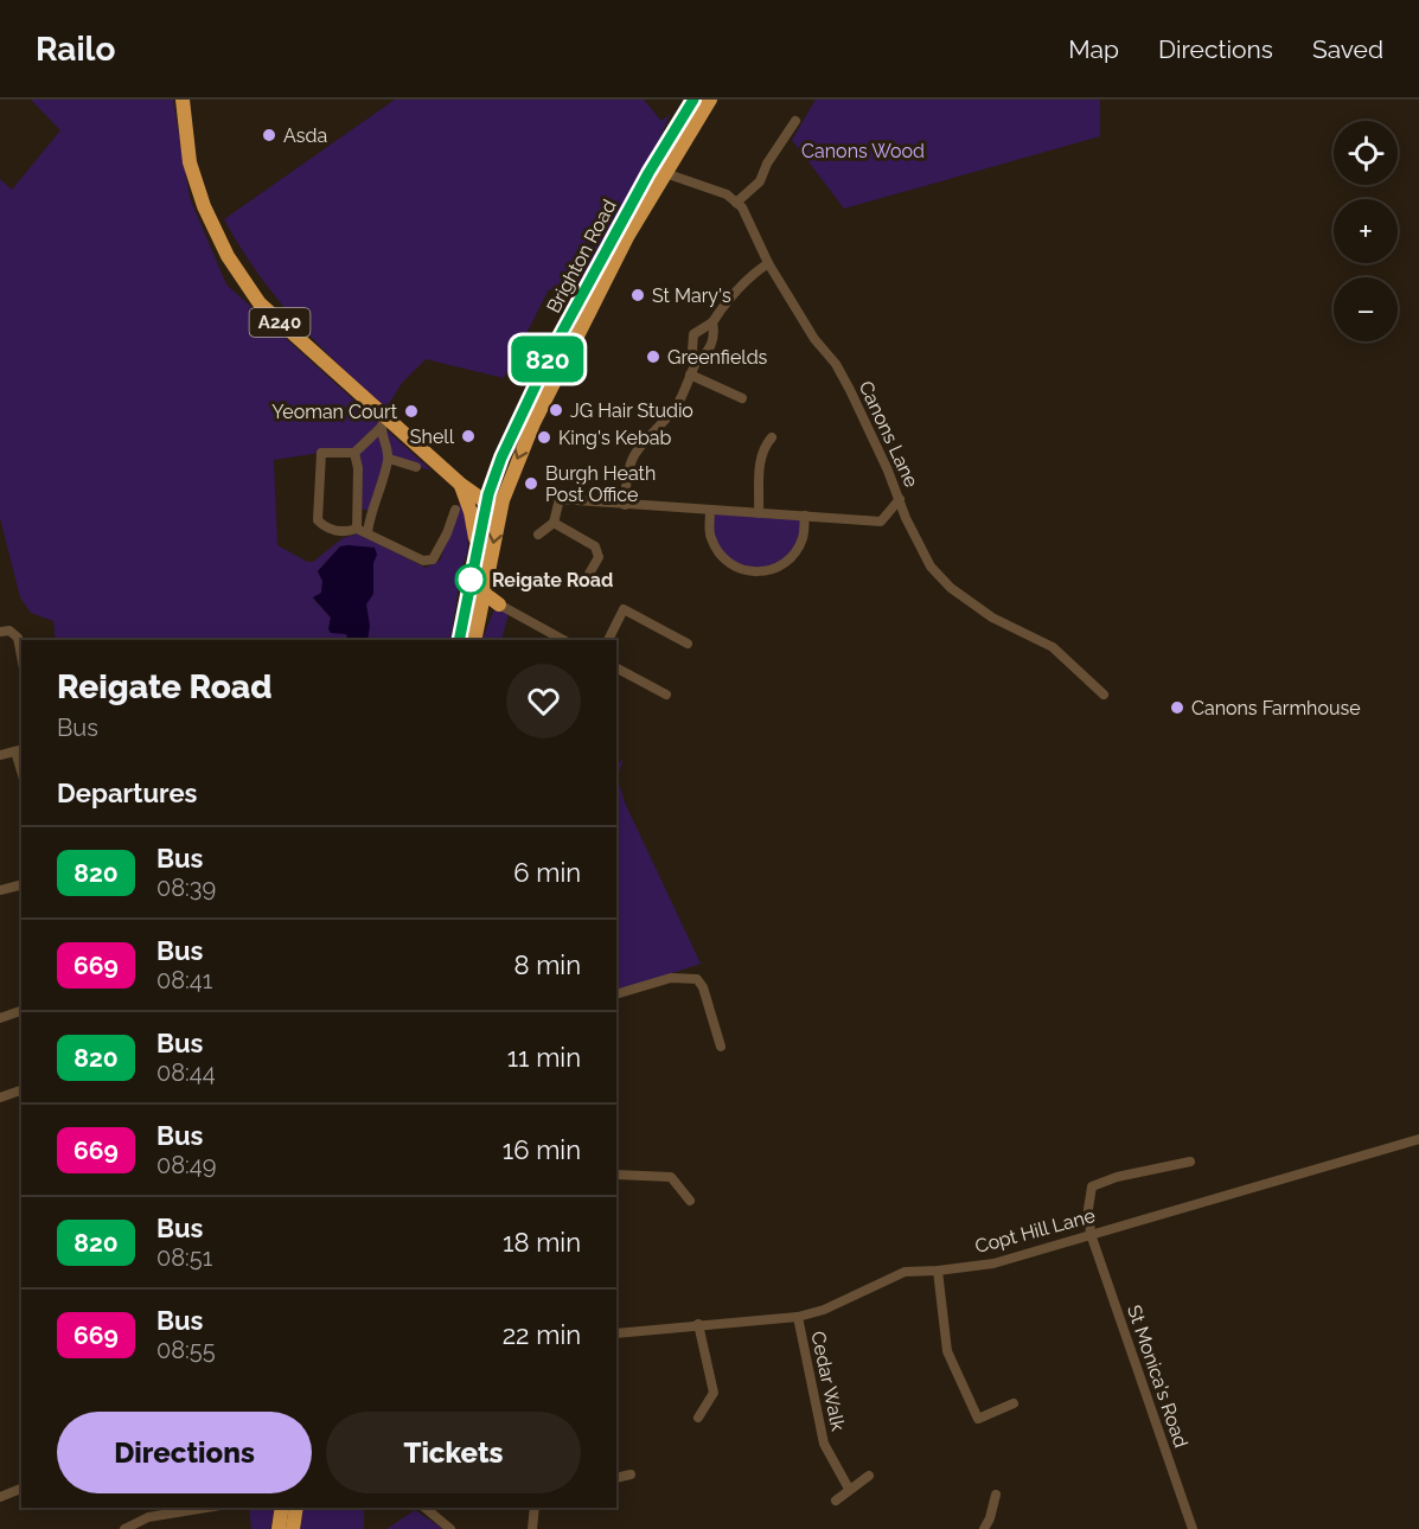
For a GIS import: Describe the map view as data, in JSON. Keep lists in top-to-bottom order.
{
  "streets": {
    "highway": ["Brighton Road", "A240"],
    "street": [
      "Canons Lane",
      "Copt Hill Lane",
      "St Monica's Road",
      "Cedar Walk"
    ]
  },
  "crossings": [
    ["Brighton Road", "A240"],
    ["Copt Hill Lane", "St Monica's Road"],
    ["Copt Hill Lane", "Cedar Walk"]
  ],
  "parks": ["Canons Wood"],
  "places": [
    "Asda",
    "St Mary's",
    "Greenfields",
    "JG Hair Studio",
    "Yeoman Court",
    "Shell",
    "King's Kebab",
    "Burgh Heath Post Office",
    "Reigate Road",
    "Canons Farmhouse"
  ],
  "lines": ["bus line 820"],
  "page": {
    "header": "Railo",
    "nav": ["Map", "Directions", "Saved"],
    "on_map": "820",
    "map_buttons": ["+", "−"],
    "heading": [
      ["Reigate Road", "Bus"],
      "Departures"
    ],
    "list": [
      {
        "mark": "820",
        "name": "Bus",
        "note": "08:39",
        "value": "6 min"
      },
      {
        "mark": "669",
        "name": "Bus",
        "note": "08:41",
        "value": "8 min"
      },
      {
        "mark": "820",
        "name": "Bus",
        "note": "08:44",
        "value": "11 min"
      },
      {
        "mark": "669",
        "name": "Bus",
        "note": "08:49",
        "value": "16 min"
      },
      {
        "mark": "820",
        "name": "Bus",
        "note": "08:51",
        "value": "18 min"
      },
      {
        "mark": "669",
        "name": "Bus",
        "note": "08:55",
        "value": "22 min"
      }
    ],
    "buttons": ["Directions", "Tickets"]
  }
}
